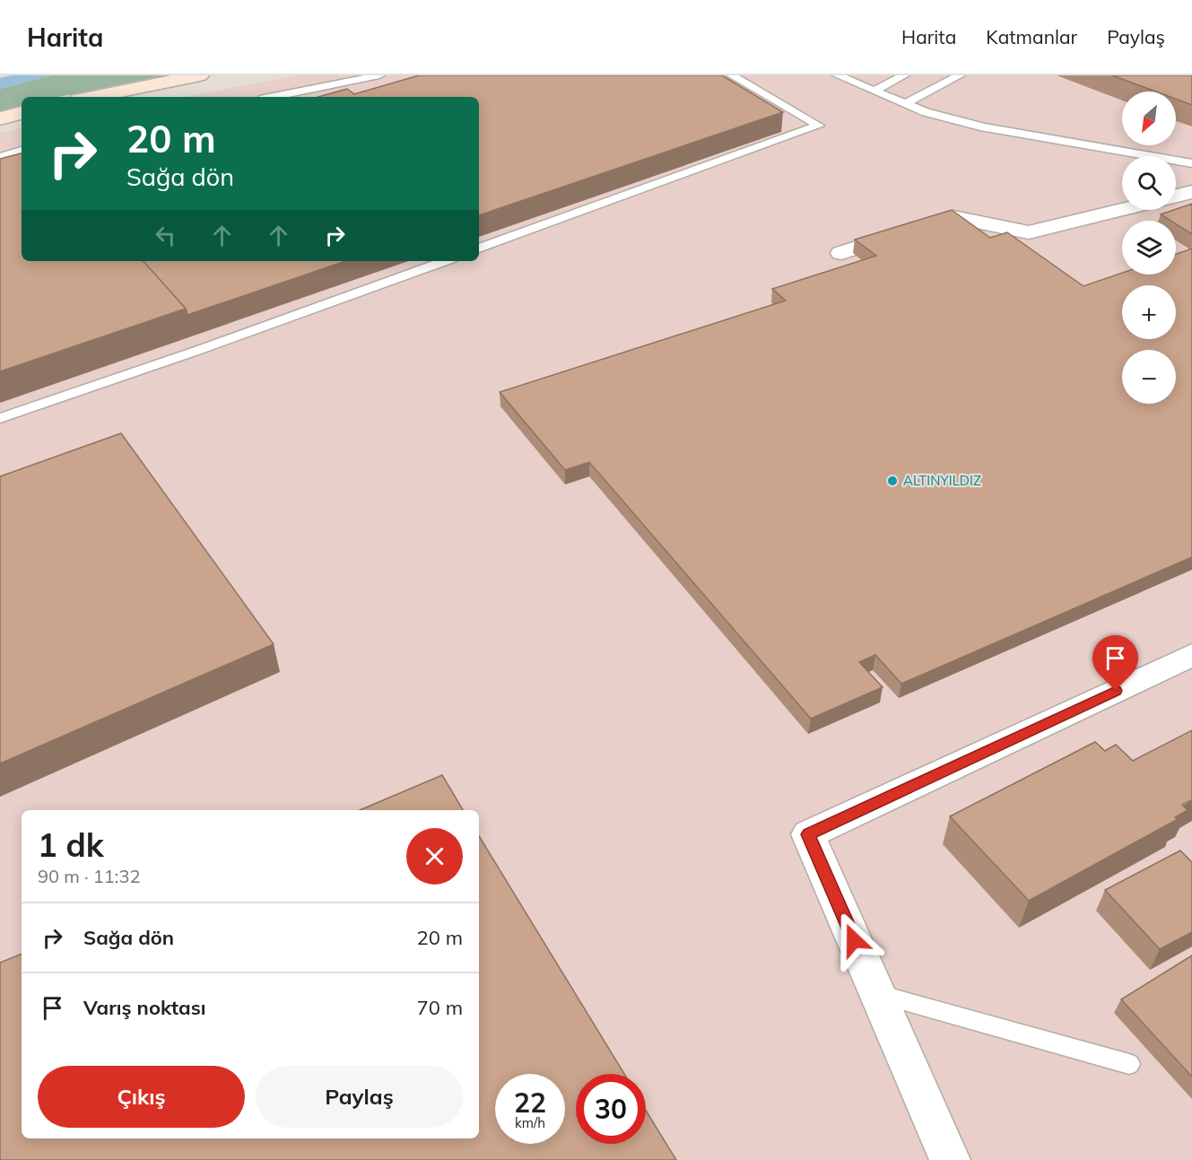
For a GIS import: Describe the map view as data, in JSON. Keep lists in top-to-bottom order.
{
  "places": ["ALTINYILDIZ"],
  "north": "bottom left",
  "page": {
    "header": "Harita",
    "nav": ["Harita", "Katmanlar", "Paylaş"],
    "map_buttons": ["+", "−"],
    "turn": ["20 m", "Sağa dön"],
    "heading": ["1 dk", "90 m · 11:32"],
    "list": [
      {
        "name": "Sağa dön",
        "value": "20 m"
      },
      {
        "name": "Varış noktası",
        "value": "70 m"
      }
    ],
    "buttons": ["Çıkış", "Paylaş"],
    "speed": "22 km/h",
    "limit": "30"
  }
}
